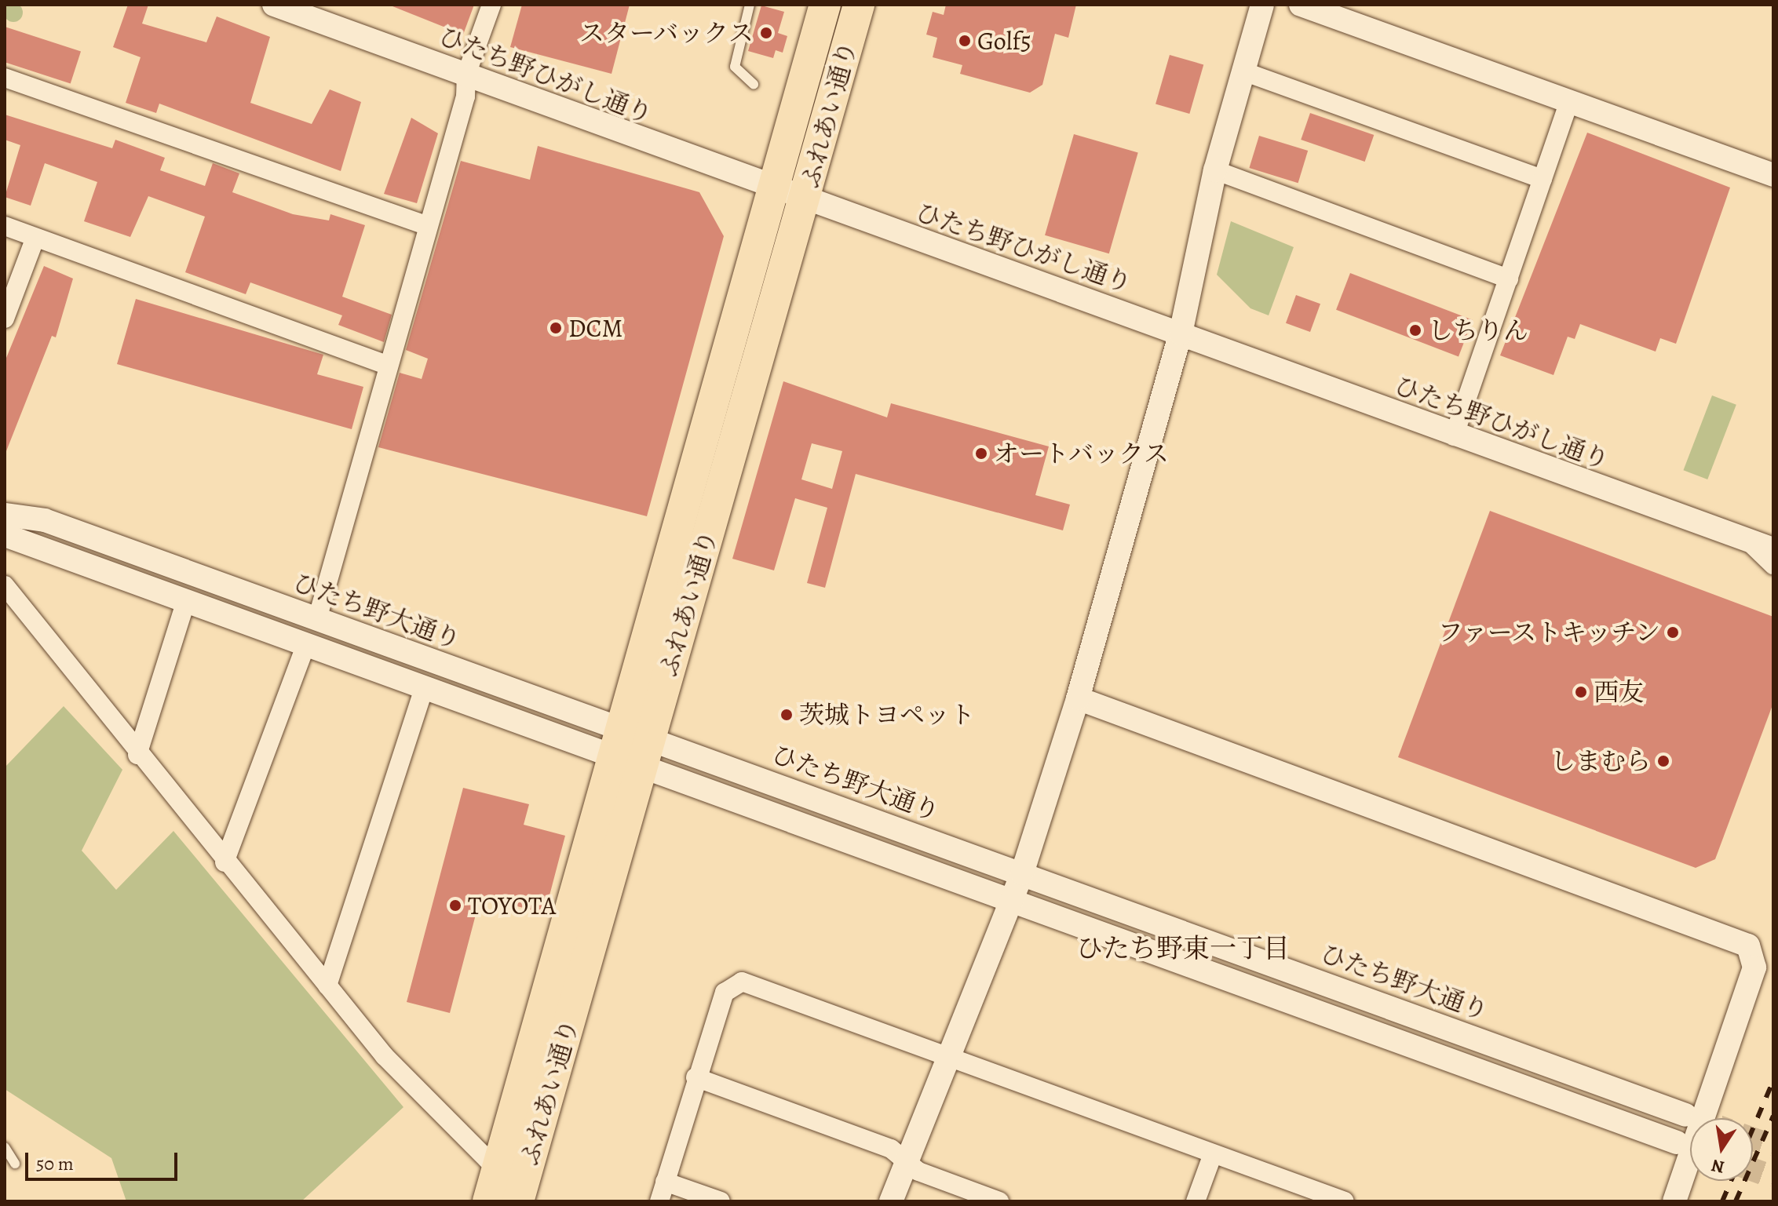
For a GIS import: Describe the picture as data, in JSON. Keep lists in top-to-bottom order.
{
  "streets": {
    "main road": ["ふれあい通り"],
    "street": ["ひたち野ひがし通り", "ひたち野大通り"]
  },
  "crossings": [
    ["ひたち野ひがし通り", "ふれあい通り"],
    ["ふれあい通り", "ひたち野大通り"]
  ],
  "districts": ["ひたち野東一丁目"],
  "places": [
    "スターバックス",
    "Golf5",
    "DCM",
    "しちりん",
    "オートバックス",
    "ファーストキッチン",
    "西友",
    "茨城トヨペット",
    "しまむら",
    "TOYOTA"
  ],
  "scale_bar": "50 m",
  "north": "bottom"
}
